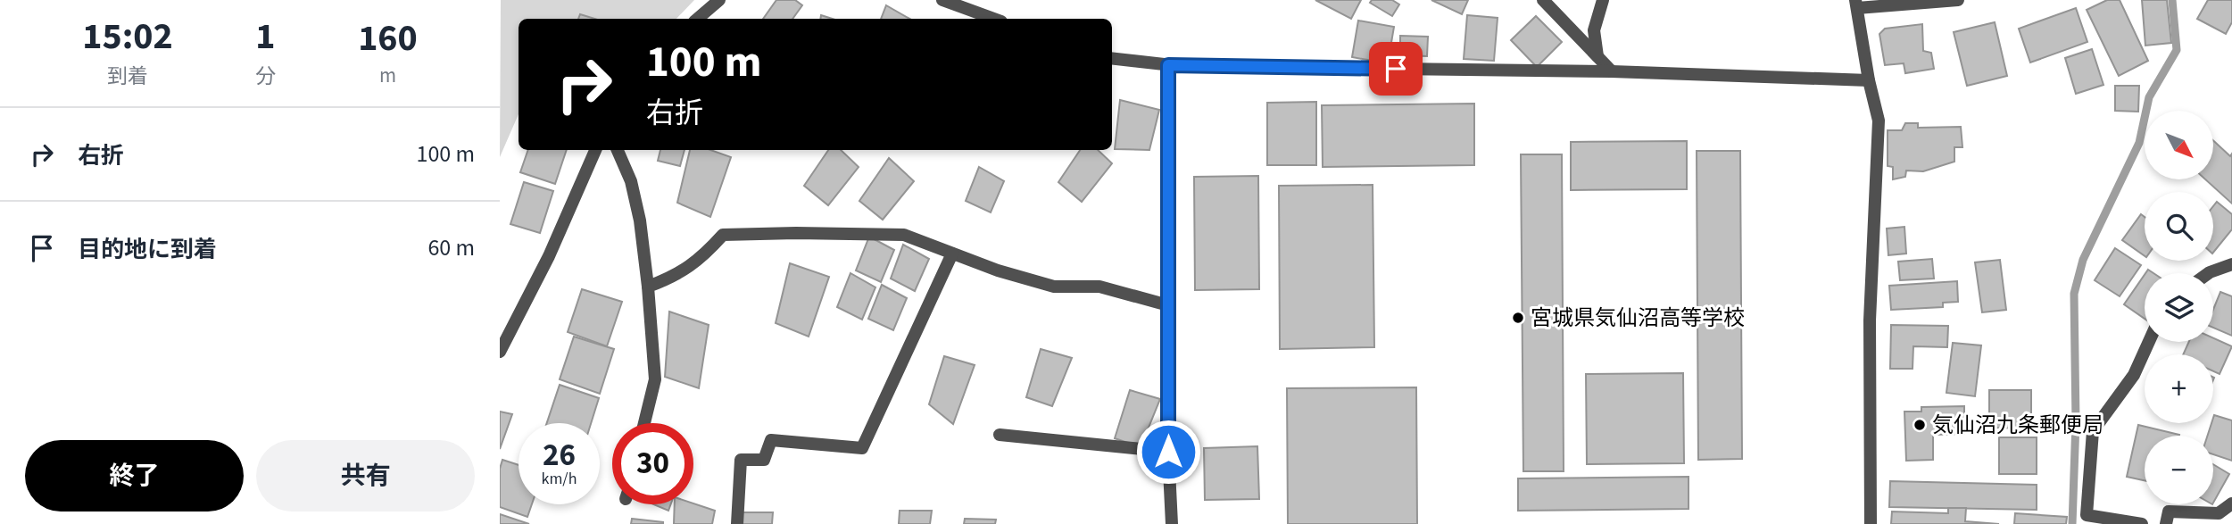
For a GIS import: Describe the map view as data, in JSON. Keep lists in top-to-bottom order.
{
  "places": ["宮城県気仙沼高等学校", "気仙沼九条郵便局"],
  "north": "bottom right",
  "page": {
    "eta": [
      "15:02",
      "到着",
      "1",
      "分",
      "160",
      "m"
    ],
    "turn": ["100 m", "右折"],
    "list": [
      {
        "name": "右折",
        "value": "100 m"
      },
      {
        "name": "目的地に到着",
        "value": "60 m"
      }
    ],
    "map_buttons": ["+", "−"],
    "speed": "26 km/h",
    "limit": "30",
    "buttons": ["終了", "共有"]
  }
}
